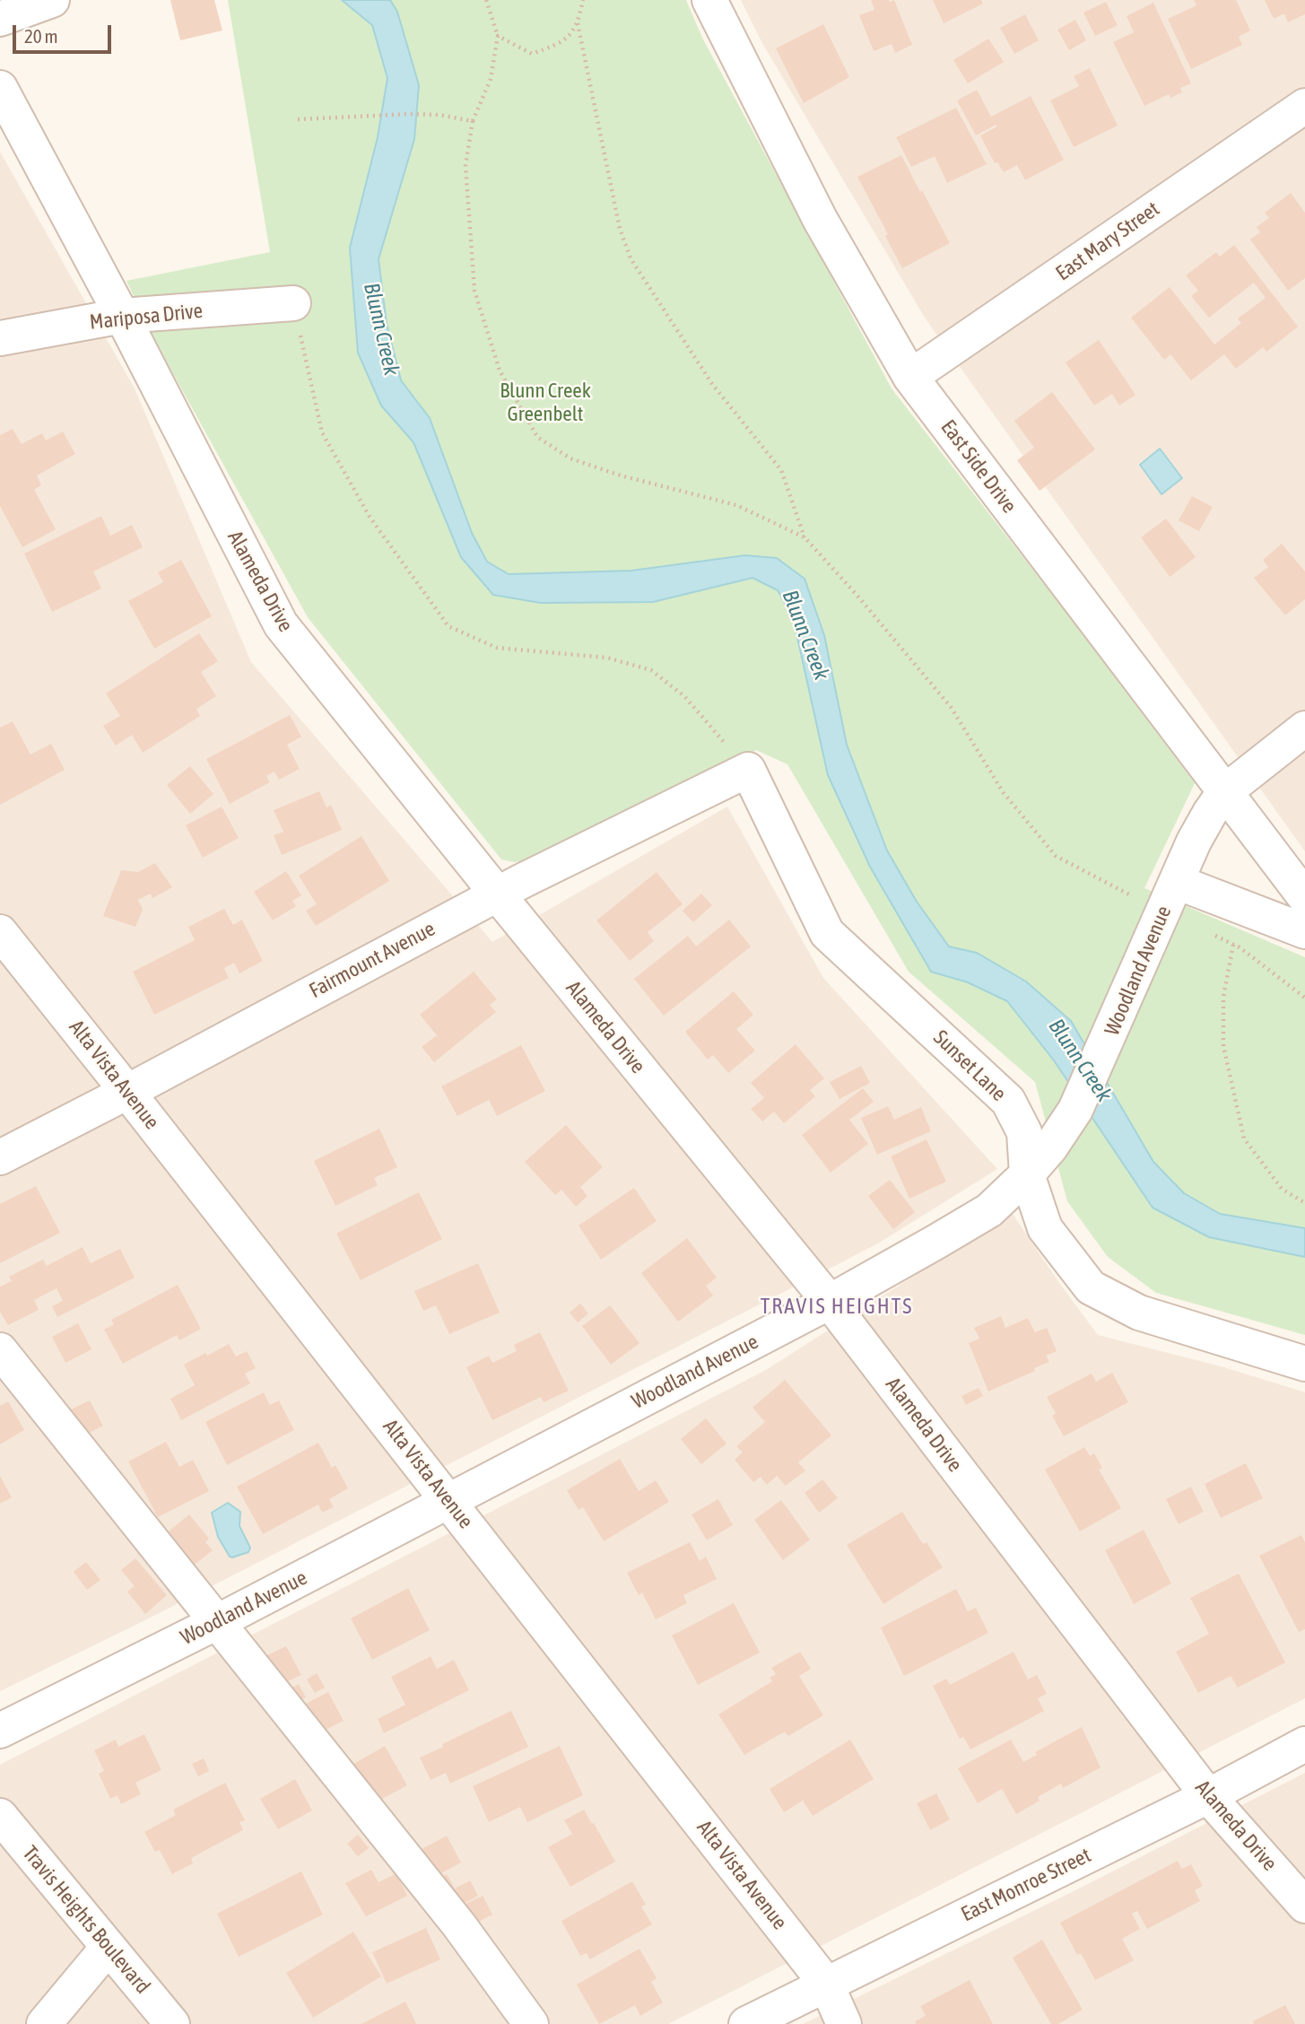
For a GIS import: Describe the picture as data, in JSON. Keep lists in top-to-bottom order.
{
  "streets": {
    "street": [
      "East Mary Street",
      "Mariposa Drive",
      "East Side Drive",
      "Alameda Drive",
      "Fairmount Avenue",
      "Woodland Avenue",
      "Sunset Lane",
      "Alta Vista Avenue",
      "East Monroe Street",
      "Travis Heights Boulevard"
    ]
  },
  "crossings": [
    ["East Mary Street", "East Side Drive"],
    ["Mariposa Drive", "Alameda Drive"],
    ["East Side Drive", "Woodland Avenue"],
    ["Alameda Drive", "Fairmount Avenue"],
    ["Alameda Drive", "Woodland Avenue"],
    ["Alameda Drive", "East Monroe Street"],
    ["Fairmount Avenue", "Sunset Lane"],
    ["Fairmount Avenue", "Alta Vista Avenue"],
    ["Woodland Avenue", "Sunset Lane"],
    ["Woodland Avenue", "Alta Vista Avenue"],
    ["Alta Vista Avenue", "East Monroe Street"]
  ],
  "districts": ["TRAVIS HEIGHTS"],
  "water": ["Blunn Creek"],
  "parks": ["Blunn Creek Greenbelt"],
  "scale_bar": "20 m"
}
